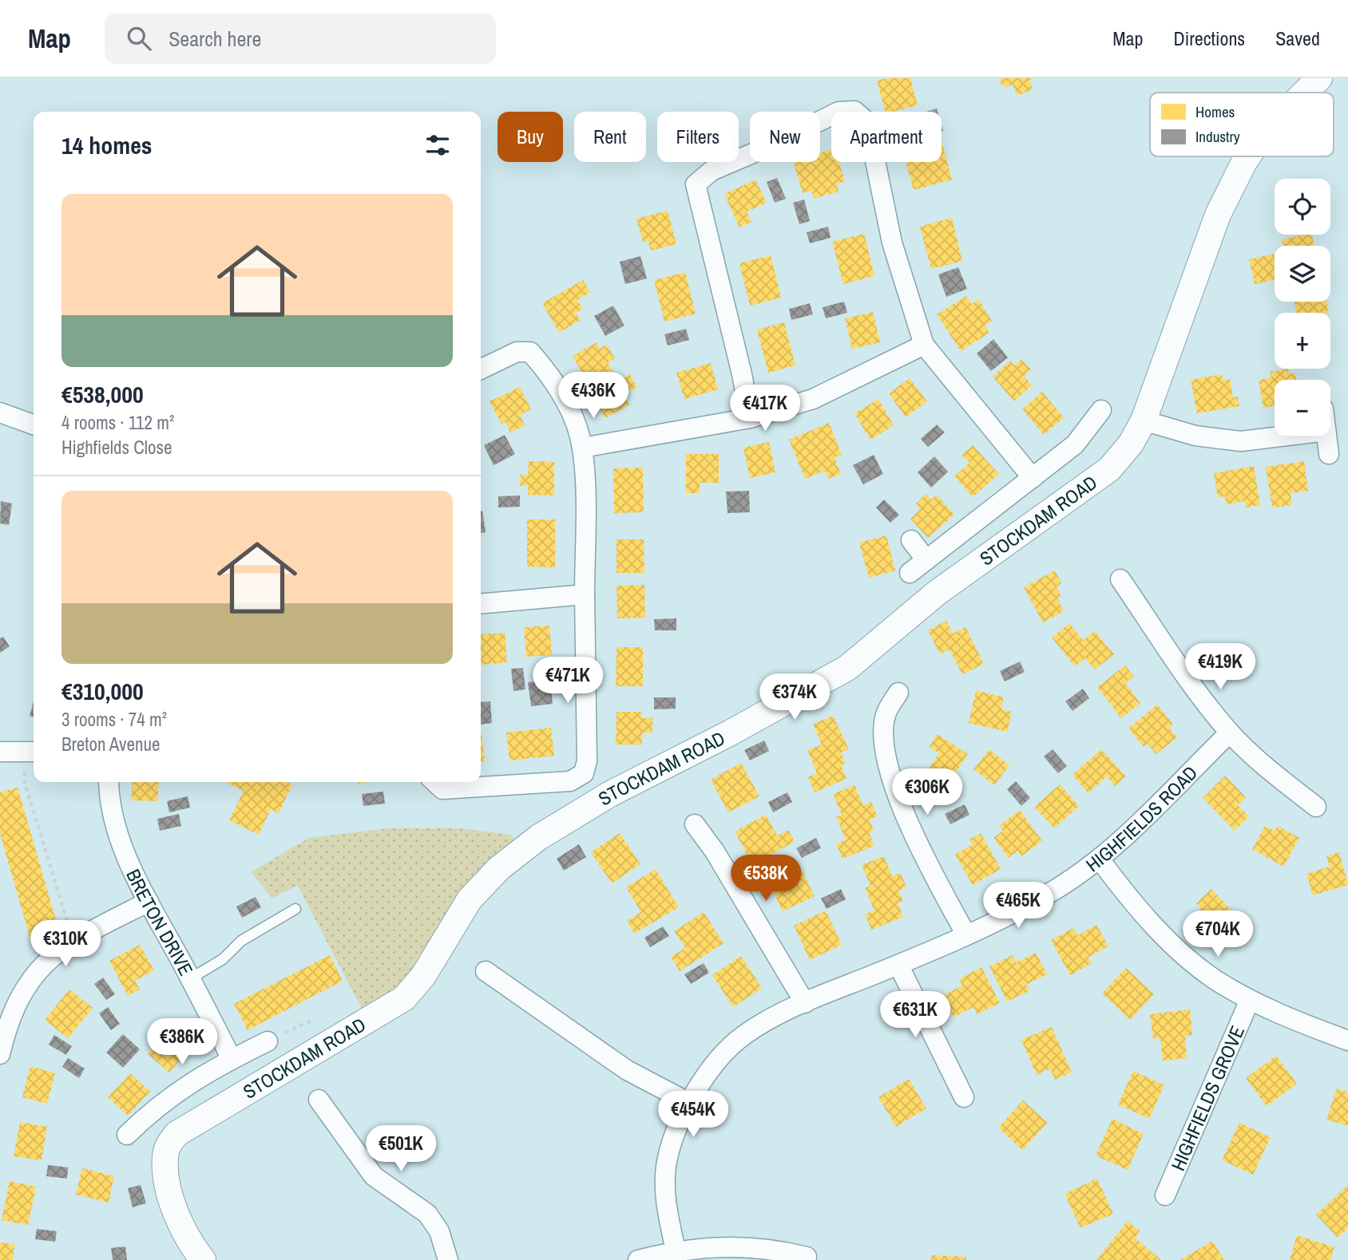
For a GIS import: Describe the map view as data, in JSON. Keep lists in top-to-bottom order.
{
  "streets": {
    "street": [
      "STOCKDAM ROAD",
      "HIGHFIELDS ROAD",
      "BRETON DRIVE",
      "HIGHFIELDS GROVE"
    ]
  },
  "legend": ["Homes", "Industry"],
  "page": {
    "header": "Map",
    "search": "Search here",
    "nav": ["Map", "Directions", "Saved"],
    "chip": [
      "Buy",
      "Rent",
      "Filters",
      "New",
      "Apartment"
    ],
    "heading": "14 homes",
    "map_buttons": ["+", "−"],
    "list": [
      {
        "name": "€538,000",
        "note": "4 rooms · 112 m² · Highfields Close"
      },
      {
        "name": "€310,000",
        "note": "3 rooms · 74 m² · Breton Avenue"
      }
    ],
    "price": [
      "€436K",
      "€417K",
      "€419K",
      "€471K",
      "€374K",
      "€306K",
      "€538K",
      "€465K",
      "€704K",
      "€310K",
      "€631K",
      "€386K",
      "€454K",
      "€501K"
    ]
  }
}
